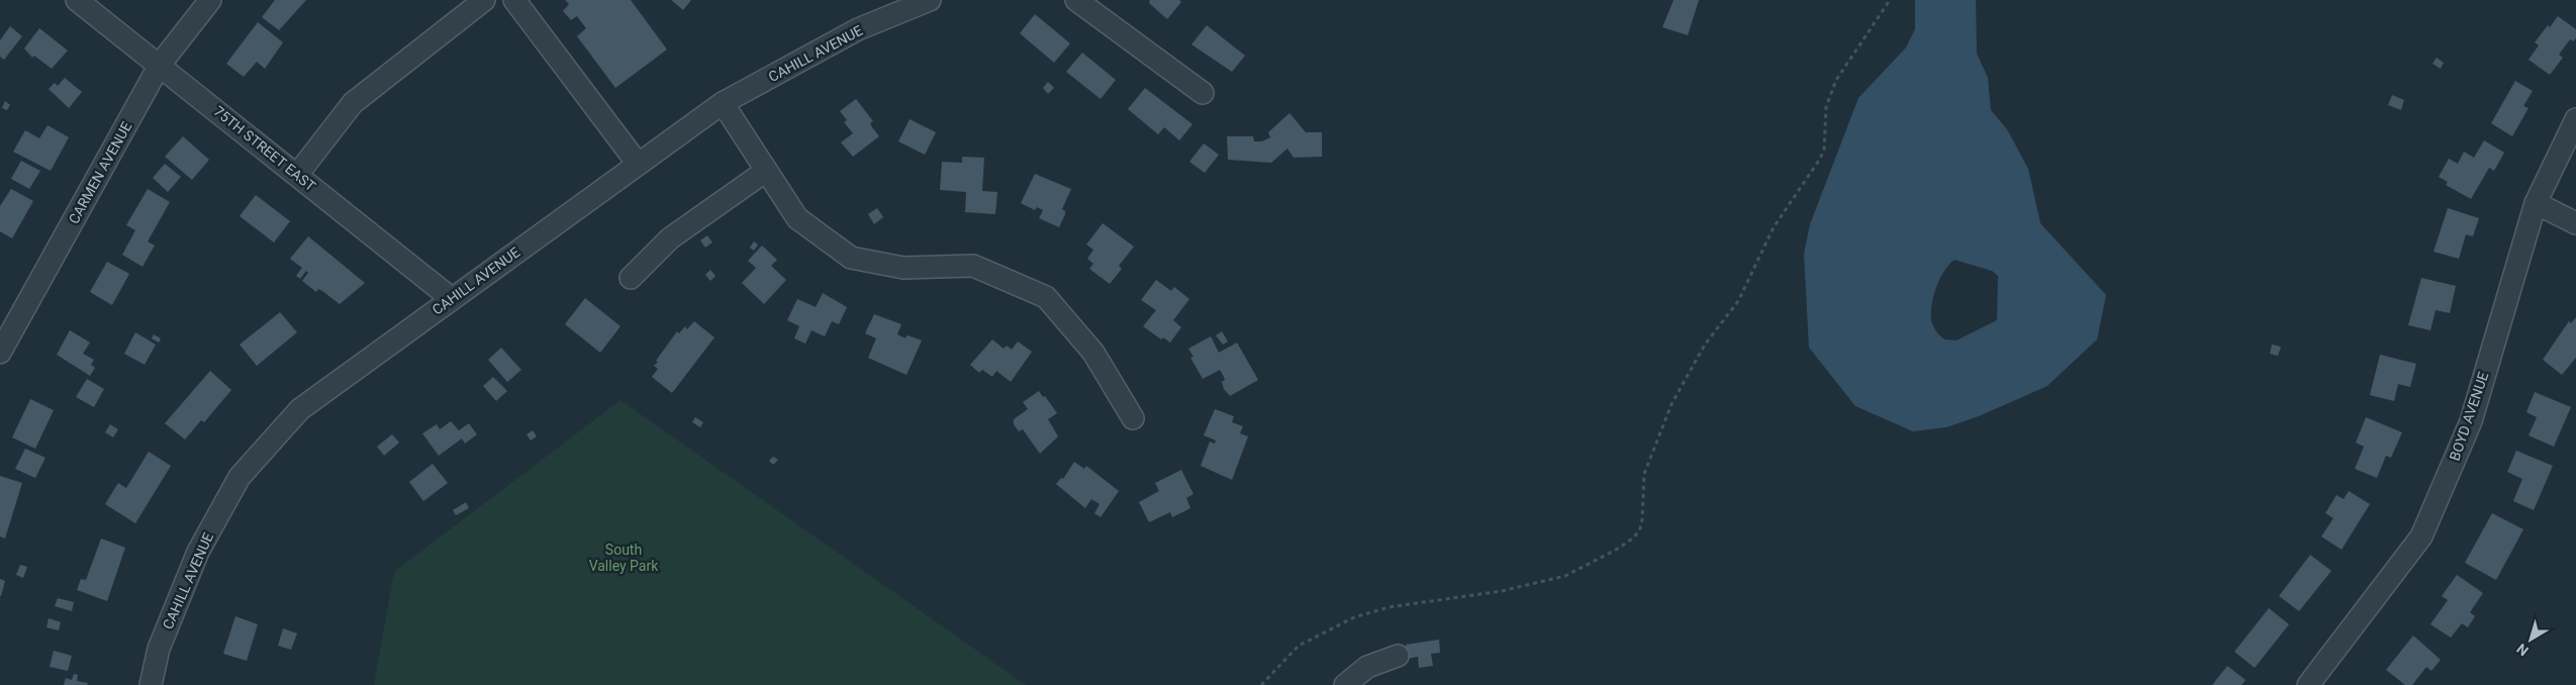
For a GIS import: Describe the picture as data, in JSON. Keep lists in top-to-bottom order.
{
  "streets": {
    "street": [
      "CAHILL AVENUE",
      "75TH STREET EAST",
      "CARMEN AVENUE",
      "BOYD AVENUE"
    ]
  },
  "crossings": [
    ["CAHILL AVENUE", "75TH STREET EAST"],
    ["75TH STREET EAST", "CARMEN AVENUE"]
  ],
  "parks": ["South Valley Park"],
  "north": "bottom left"
}
